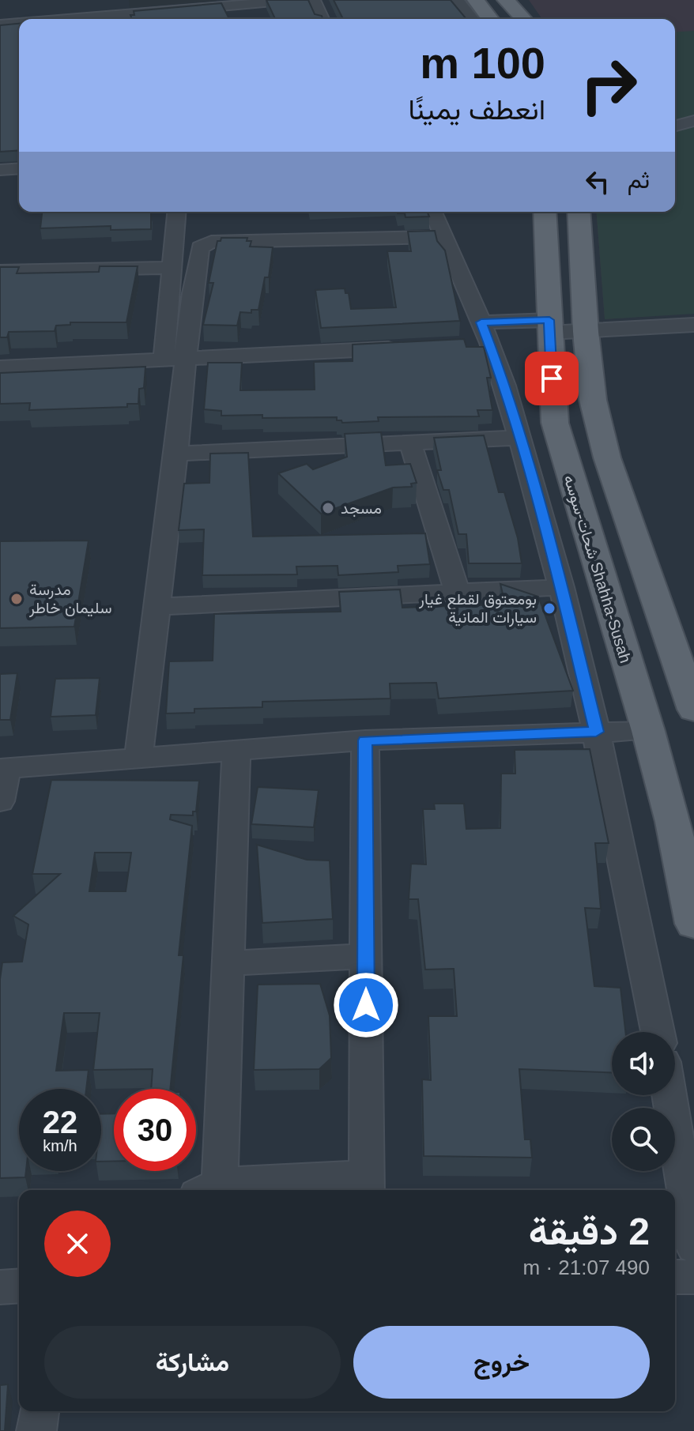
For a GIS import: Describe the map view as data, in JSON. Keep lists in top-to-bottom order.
{
  "streets": {
    "main road": ["شحات-سوسه Shahha-Susah"]
  },
  "places": ["مسجد", "مدرسة سليمان خاطر", "بومعتوق لقطع غيار سيارات المانية"],
  "page": {
    "turn": ["100 m", "انعطف يمينًا"],
    "then": "ثم",
    "speed": "22 km/h",
    "limit": "30",
    "heading": ["2 دقيقة", "490 m · 21:07"],
    "buttons": ["خروج", "مشاركة"]
  }
}
